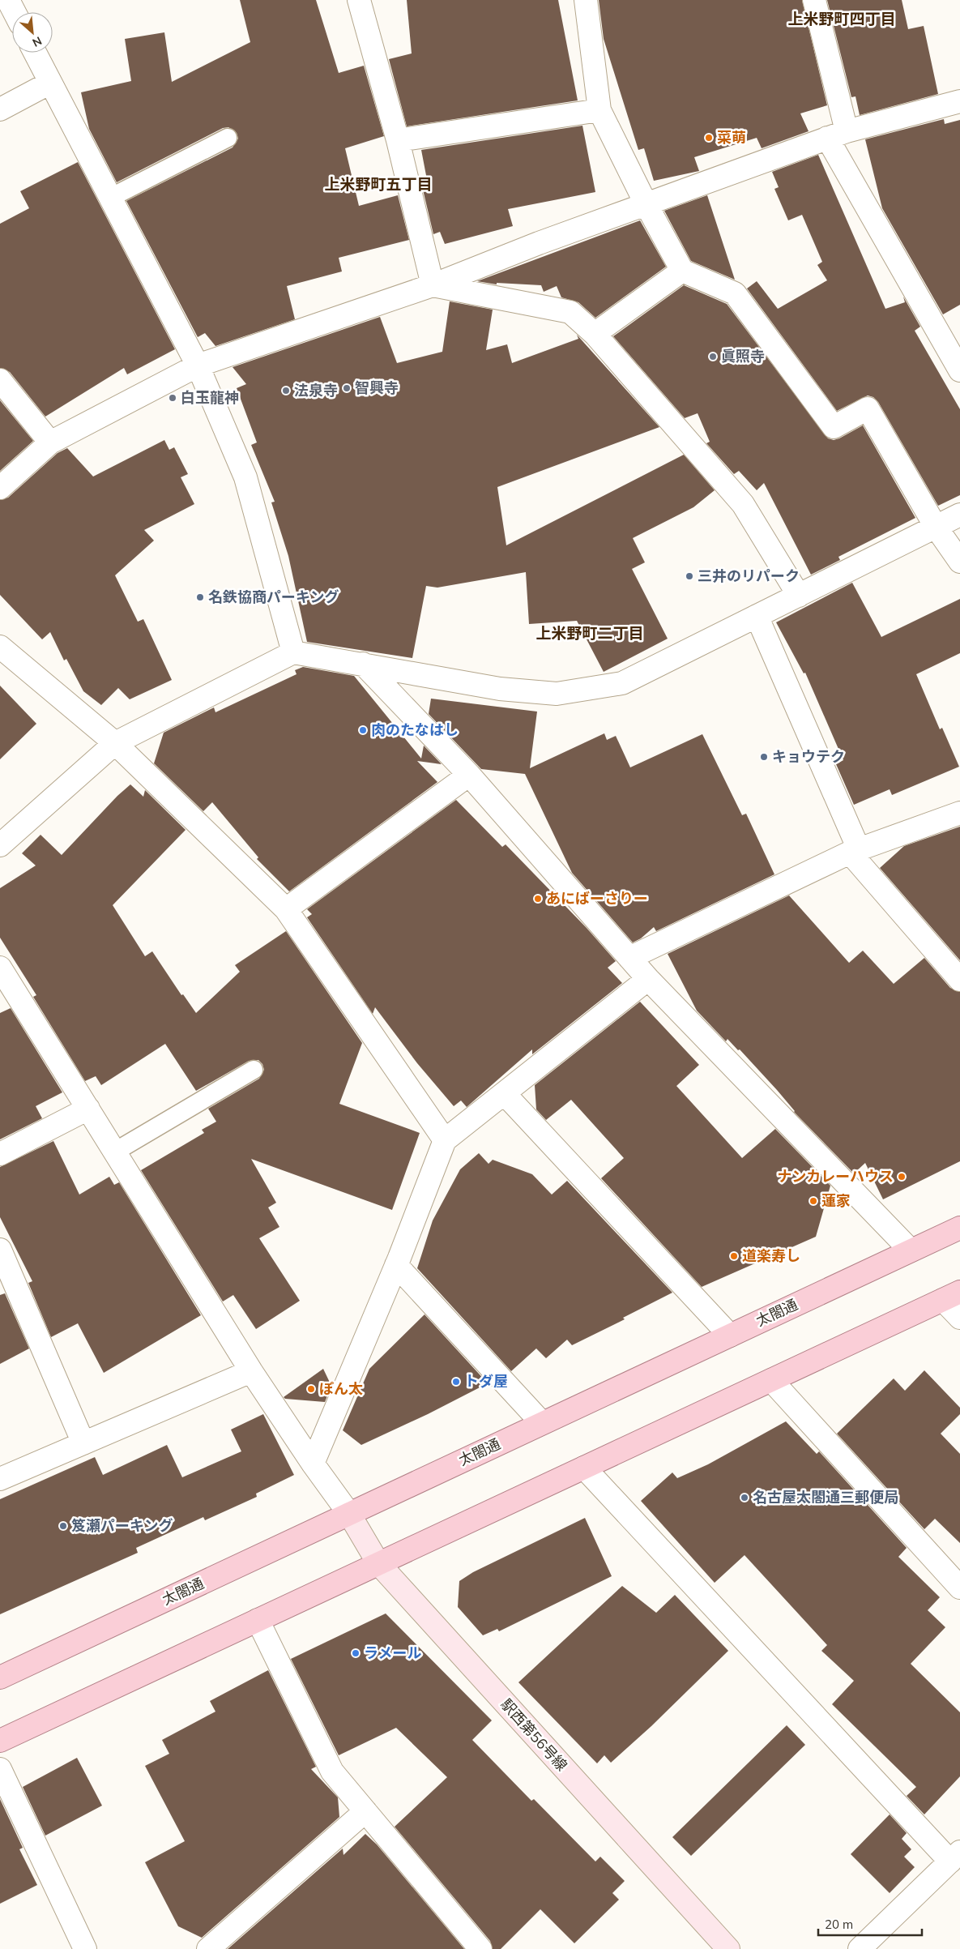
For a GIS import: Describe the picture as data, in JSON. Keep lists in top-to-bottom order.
{
  "streets": {
    "main road": ["太閤通"],
    "street": ["駅西第56号線"]
  },
  "crossings": [
    ["太閤通", "駅西第56号線"]
  ],
  "districts": ["上米野町四丁目", "上米野町五丁目", "上米野町二丁目"],
  "places": [
    "菜萌",
    "眞照寺",
    "智興寺",
    "法泉寺",
    "白玉龍神",
    "三井のリパーク",
    "名鉄協商パーキング",
    "肉のたなはし",
    "キョウテク",
    "あにばーさりー",
    "ナンカレーハウス",
    "蓮家",
    "道楽寿し",
    "トダ屋",
    "ぽん太",
    "名古屋太閤通三郵便局",
    "笈瀬パーキング",
    "ラメール"
  ],
  "scale_bar": "20 m",
  "north": "bottom right"
}
